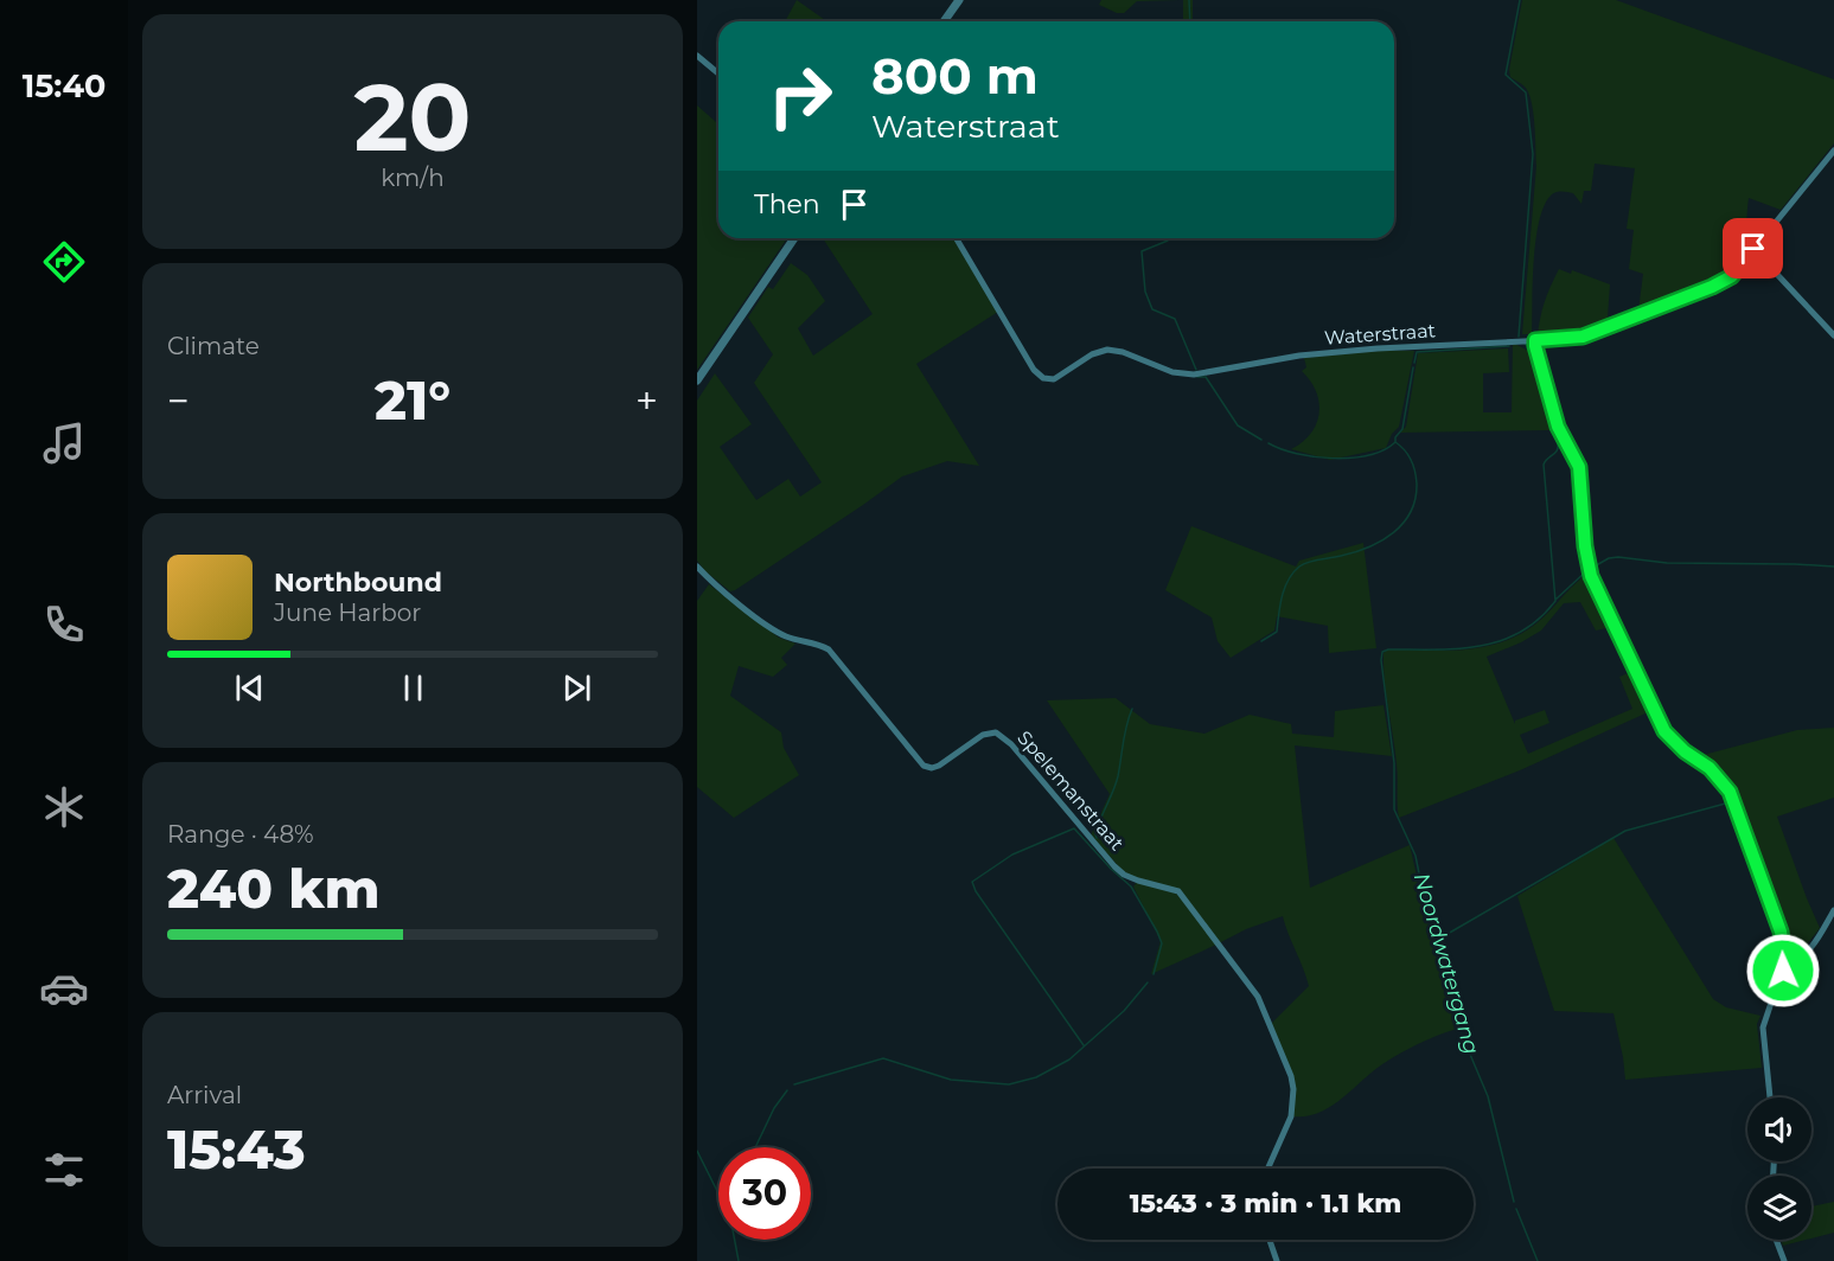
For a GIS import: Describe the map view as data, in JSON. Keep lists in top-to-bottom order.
{
  "streets": {
    "street": ["Waterstraat", "Spelemanstraat"]
  },
  "water": ["Noordwatergang"],
  "page": {
    "tabs": "15:40",
    "tile": [
      ["20", "km/h"],
      "Climate",
      ["Range · 48%", "240 km"],
      ["Arrival", "15:43"]
    ],
    "turn": ["800 m", "Waterstraat"],
    "then": "Then",
    "heat": ["−", "21°", "+"],
    "song": ["Northbound", "June Harbor"],
    "limit": "30",
    "trip": "15:43 · 3 min · 1.1 km"
  }
}
